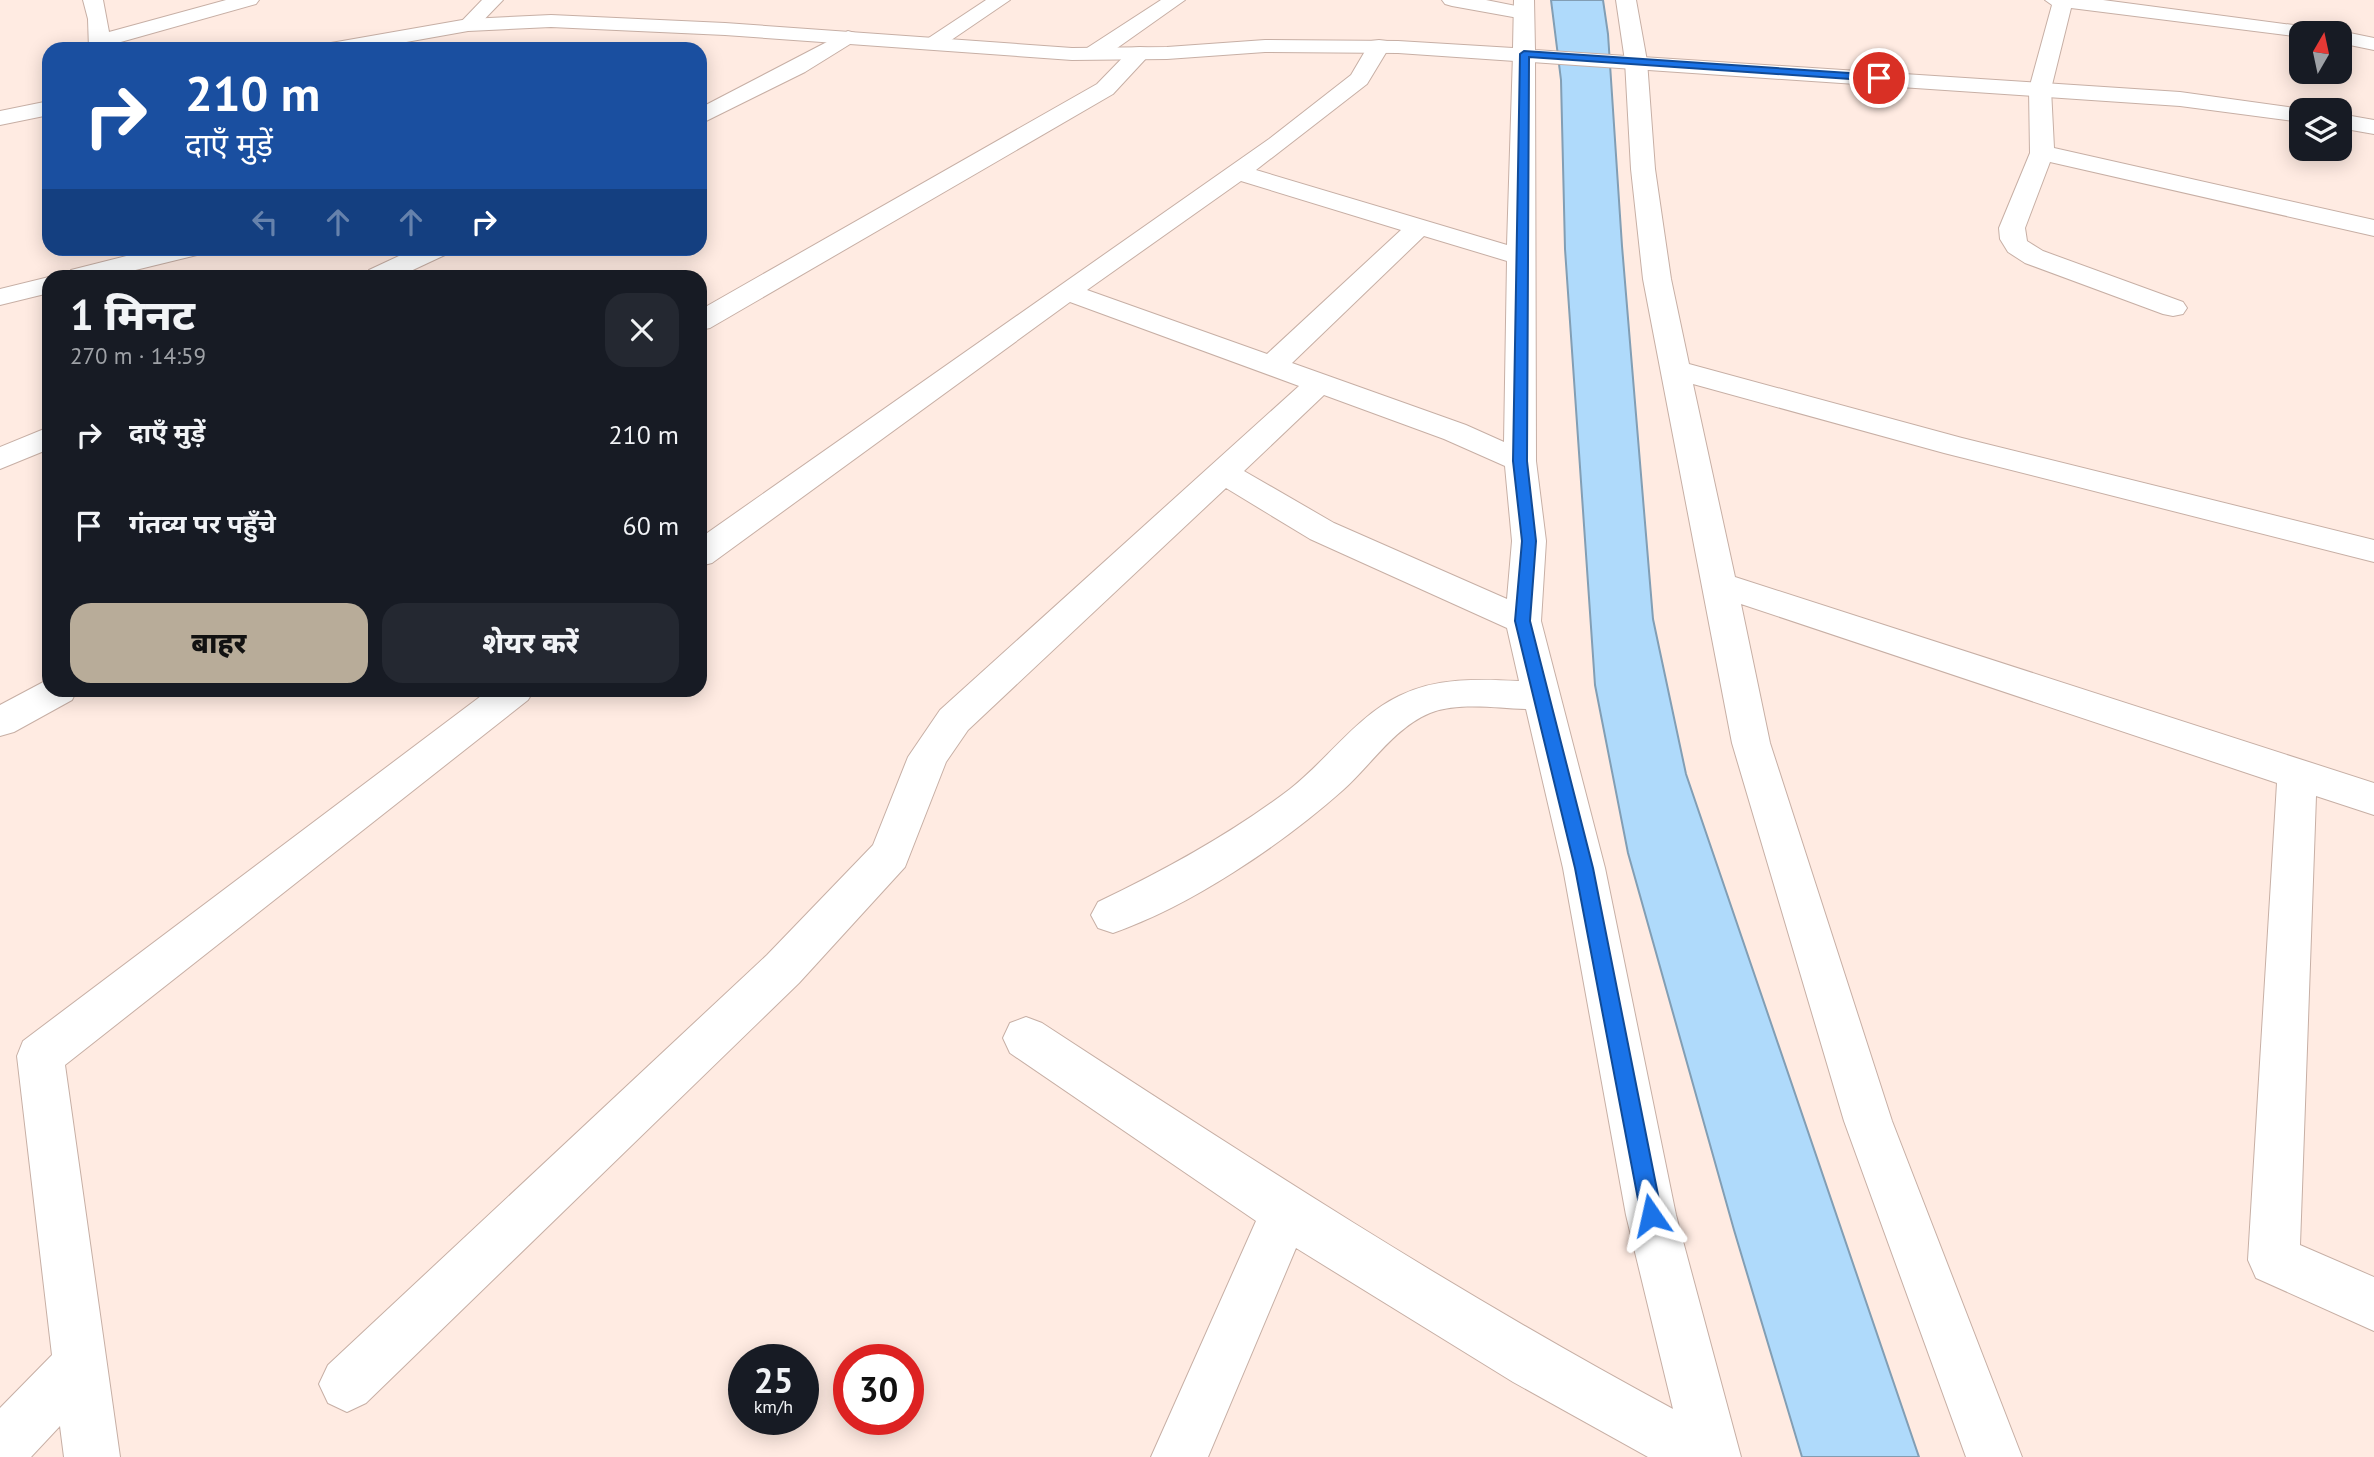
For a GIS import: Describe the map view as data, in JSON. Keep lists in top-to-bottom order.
{
  "north": "top",
  "page": {
    "turn": ["210 m", "दाएँ मुड़ें"],
    "heading": ["1 मिनट", "270 m · 14:59"],
    "list": [
      {
        "name": "दाएँ मुड़ें",
        "value": "210 m"
      },
      {
        "name": "गंतव्य पर पहुँचे",
        "value": "60 m"
      }
    ],
    "buttons": ["बाहर", "शेयर करें"],
    "speed": "25 km/h",
    "limit": "30"
  }
}
